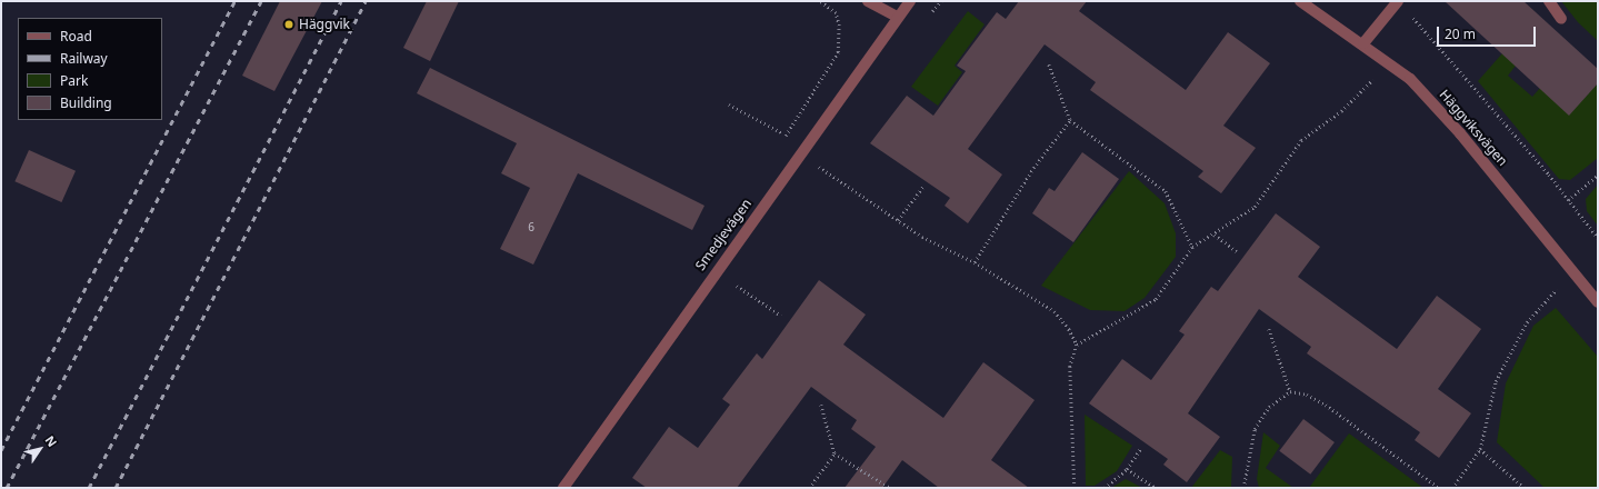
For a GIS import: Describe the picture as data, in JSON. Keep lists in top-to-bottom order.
{
  "streets": {
    "street": ["Häggviksvägen", "Smedjevägen"]
  },
  "places": ["Häggvik"],
  "house_numbers": ["6"],
  "legend": [
    "Road",
    "Railway",
    "Park",
    "Building"
  ],
  "scale_bar": "20 m",
  "north": "top right"
}
